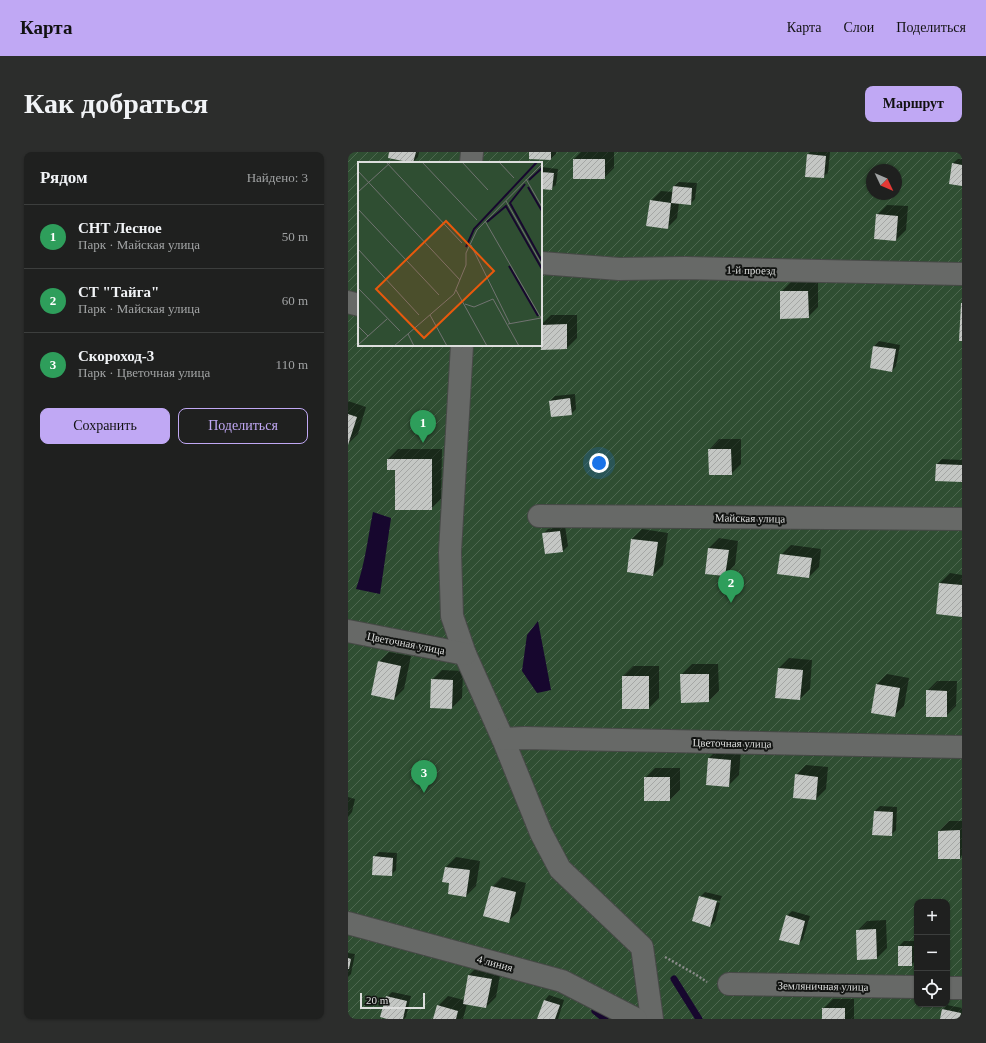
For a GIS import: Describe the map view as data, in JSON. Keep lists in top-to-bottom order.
{
  "streets": {
    "street": [
      "1-й проезд",
      "Майская улица",
      "Цветочная улица",
      "4 линия",
      "Земляничная улица"
    ]
  },
  "scale_bar": "20 m",
  "north": "bottom right",
  "page": {
    "header": "Карта",
    "nav": ["Карта", "Слои", "Поделиться"],
    "buttons": [
      "Маршрут",
      ["Сохранить", "Поделиться"]
    ],
    "title": "Как добраться",
    "heading": ["Рядом", "Найдено: 3"],
    "list": [
      {
        "mark": "1",
        "name": "СНТ Лесное",
        "note": "Парк · Майская улица",
        "value": "50 m"
      },
      {
        "mark": "2",
        "name": "СТ \"Тайга\"",
        "note": "Парк · Майская улица",
        "value": "60 m"
      },
      {
        "mark": "3",
        "name": "Скороход-3",
        "note": "Парк · Цветочная улица",
        "value": "110 m"
      }
    ],
    "pins": ["1", "2", "3"],
    "map_buttons": ["+", "−"],
    "scale": "20 m"
  }
}
